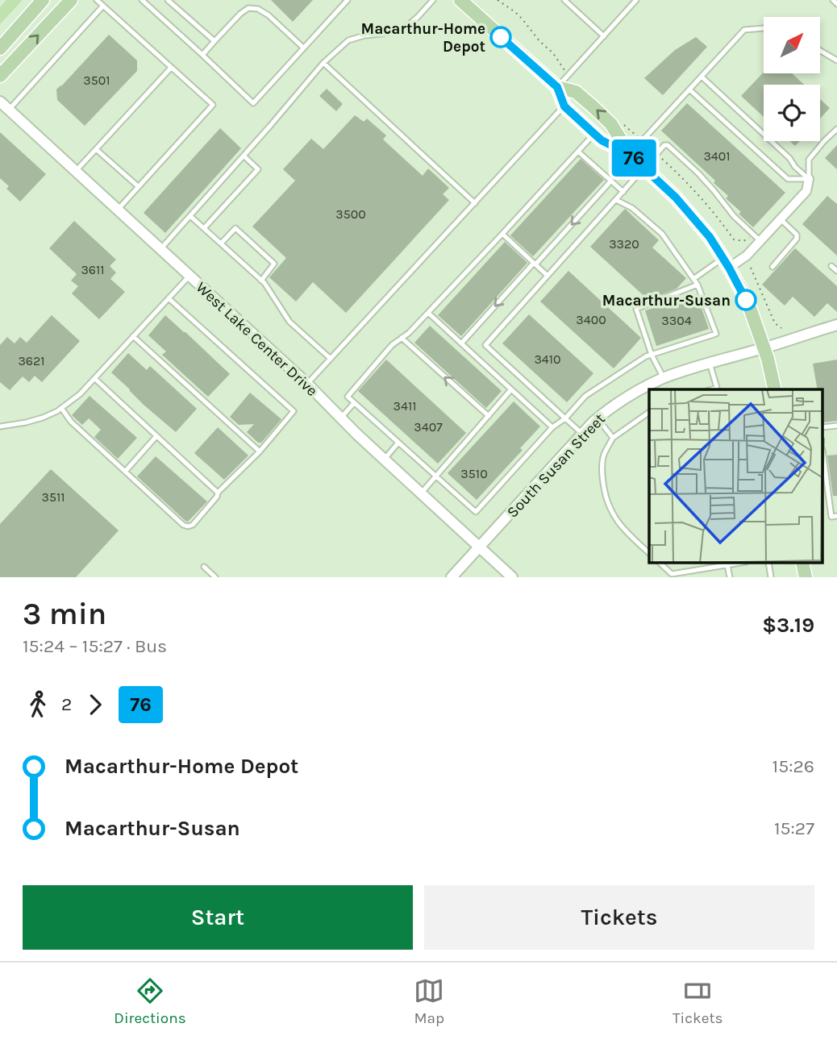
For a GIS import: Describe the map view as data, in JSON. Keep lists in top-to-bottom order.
{
  "streets": {
    "street": ["West Lake Center Drive", "South Susan Street"]
  },
  "crossings": [
    ["West Lake Center Drive", "South Susan Street"]
  ],
  "places": ["Macarthur-Home Depot", "Macarthur-Susan"],
  "lines": ["bus line 76"],
  "house_numbers": [
    "3501",
    "3401",
    "3500",
    "3320",
    "3611",
    "3400",
    "3304",
    "3410",
    "3621",
    "3411",
    "3407",
    "3510",
    "3511"
  ],
  "north": "top right",
  "page": {
    "on_map": "76",
    "heading": ["3 min", "15:24 – 15:27 · Bus", "$3.19"],
    "legs": ["2", "76"],
    "list": [
      {
        "name": "Macarthur-Home Depot",
        "value": "15:26"
      },
      {
        "name": "Macarthur-Susan",
        "value": "15:27"
      }
    ],
    "buttons": ["Start", "Tickets"],
    "tabs": ["Directions", "Map", "Tickets"]
  }
}
